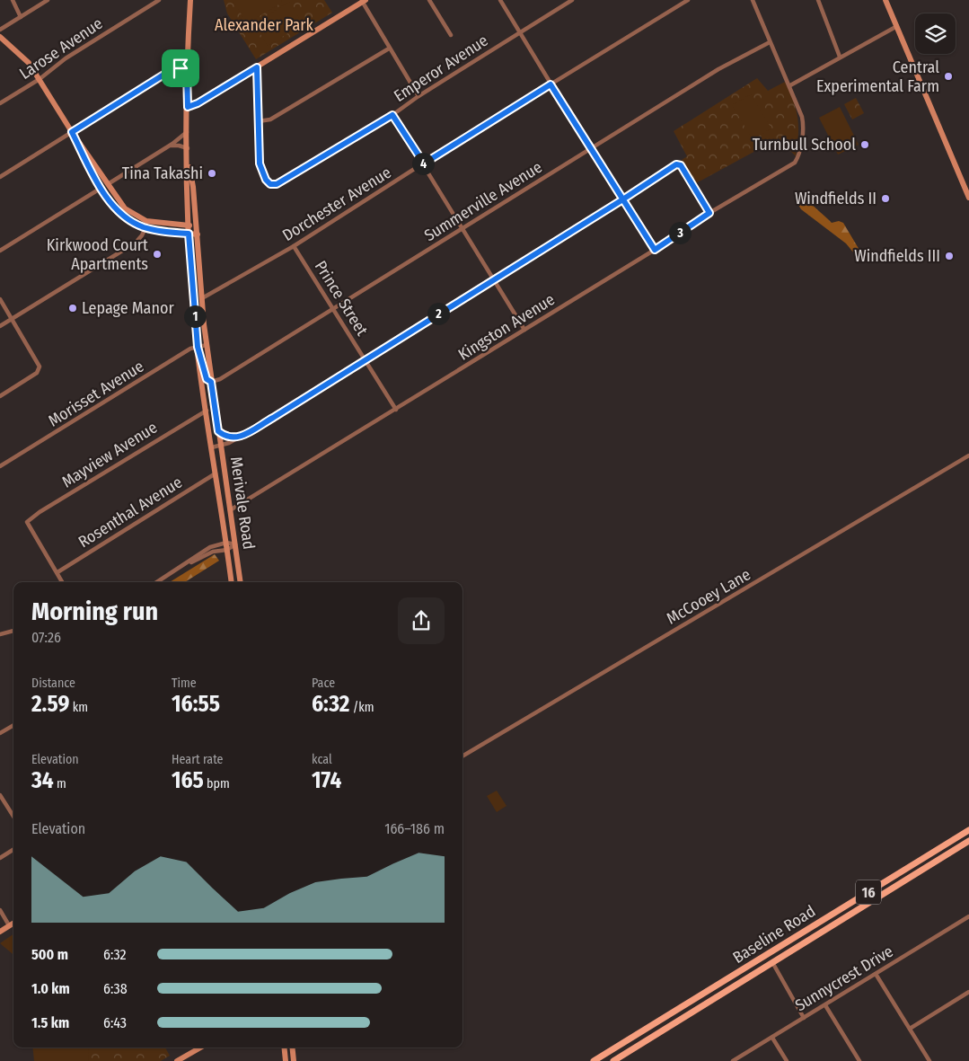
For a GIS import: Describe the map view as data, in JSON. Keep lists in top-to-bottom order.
{
  "streets": {
    "main road": ["Merivale Road", "16", "Baseline Road"],
    "street": [
      "Larose Avenue",
      "Emperor Avenue",
      "Summerville Avenue",
      "Dorchester Avenue",
      "Prince Street",
      "Kingston Avenue",
      "Morisset Avenue",
      "Mayview Avenue",
      "Rosenthal Avenue",
      "McCooey Lane",
      "Sunnycrest Drive"
    ]
  },
  "crossings": [
    ["Summerville Avenue", "Prince Street"],
    ["Summerville Avenue", "Merivale Road"],
    ["Dorchester Avenue", "Prince Street"],
    ["Dorchester Avenue", "Merivale Road"],
    ["Prince Street", "Kingston Avenue"],
    ["Kingston Avenue", "Merivale Road"],
    ["Morisset Avenue", "Merivale Road"],
    ["Mayview Avenue", "Merivale Road"],
    ["Mayview Avenue", "Rosenthal Avenue"],
    ["Merivale Road", "Rosenthal Avenue"]
  ],
  "parks": ["Alexander Park"],
  "places": [
    "Central Experimental Farm",
    "Turnbull School",
    "Tina Takashi",
    "Windfields II",
    "Kirkwood Court Apartments",
    "Windfields III",
    "Lepage Manor"
  ],
  "page": {
    "pins": [
      "4",
      "3",
      "2",
      "1"
    ],
    "heading": ["Morning run", "07:26"],
    "stats": [
      ["Distance", "2.59 km"],
      ["Time", "16:55"],
      ["Pace", "6:32 /km"],
      ["Elevation", "34 m"],
      ["Heart rate", "165 bpm"],
      ["kcal", "174"]
    ],
    "chart": ["Elevation", "166–186 m"],
    "list": [
      {
        "name": "500 m",
        "note": "6:32"
      },
      {
        "name": "1.0 km",
        "note": "6:38"
      },
      {
        "name": "1.5 km",
        "note": "6:43"
      }
    ]
  }
}
